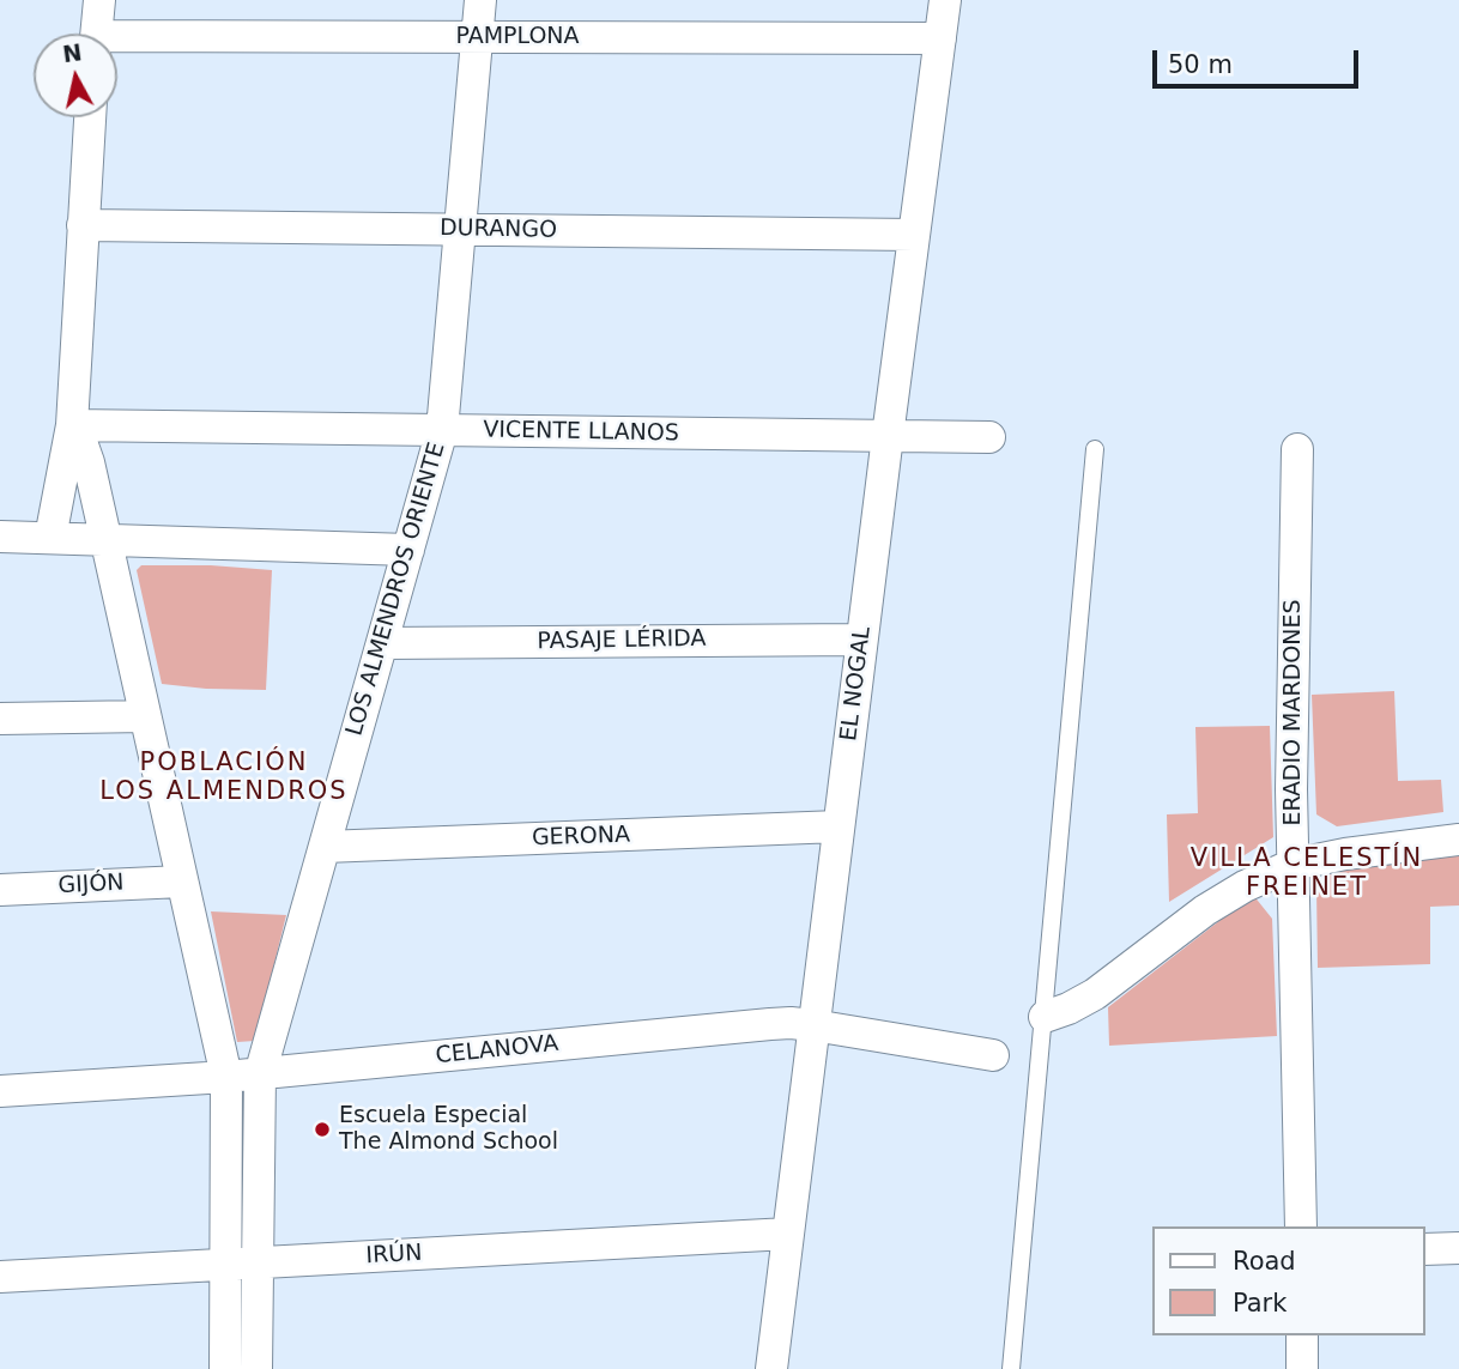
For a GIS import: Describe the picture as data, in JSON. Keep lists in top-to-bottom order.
{
  "streets": {
    "street": [
      "PAMPLONA",
      "DURANGO",
      "VICENTE LLANOS",
      "LOS ALMENDROS ORIENTE",
      "PASAJE LÉRIDA",
      "EL NOGAL",
      "ERADIO MARDONES",
      "GERONA",
      "GIJÓN",
      "CELANOVA",
      "IRÚN"
    ]
  },
  "crossings": [
    ["PAMPLONA", "LOS ALMENDROS ORIENTE"],
    ["PAMPLONA", "EL NOGAL"],
    ["DURANGO", "LOS ALMENDROS ORIENTE"],
    ["DURANGO", "EL NOGAL"],
    ["VICENTE LLANOS", "LOS ALMENDROS ORIENTE"],
    ["VICENTE LLANOS", "EL NOGAL"],
    ["LOS ALMENDROS ORIENTE", "PASAJE LÉRIDA"],
    ["LOS ALMENDROS ORIENTE", "GERONA"],
    ["LOS ALMENDROS ORIENTE", "CELANOVA"],
    ["LOS ALMENDROS ORIENTE", "IRÚN"],
    ["PASAJE LÉRIDA", "EL NOGAL"],
    ["EL NOGAL", "GERONA"],
    ["EL NOGAL", "CELANOVA"],
    ["EL NOGAL", "IRÚN"]
  ],
  "districts": ["POBLACIÓN LOS ALMENDROS", "VILLA CELESTÍN FREINET"],
  "places": ["Escuela Especial The Almond School"],
  "legend": ["Road", "Park"],
  "scale_bar": "50 m",
  "north": "top"
}
